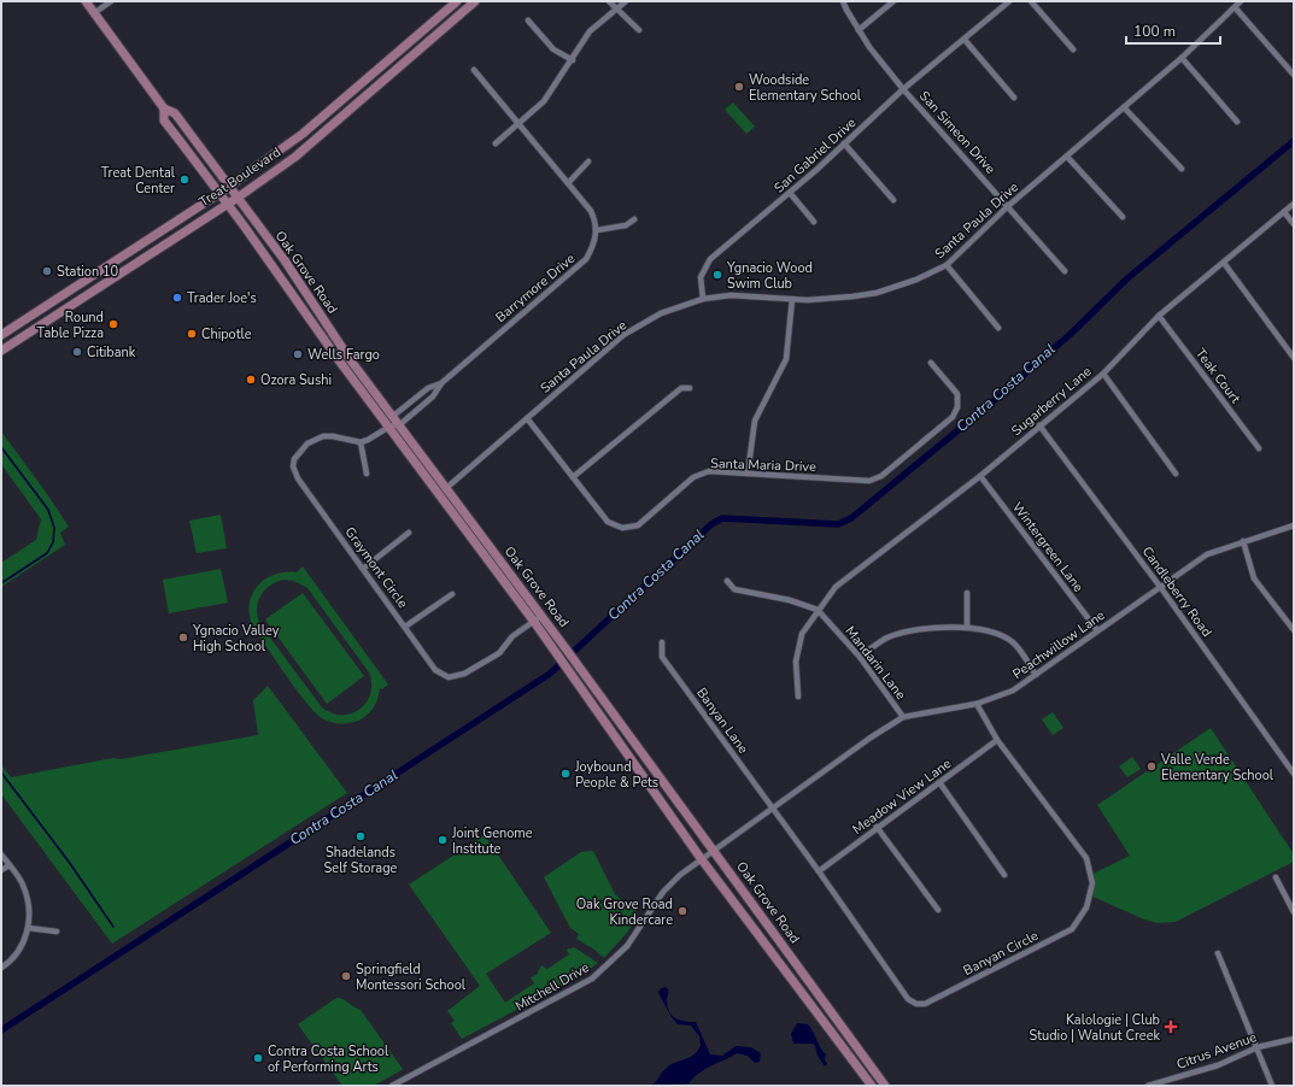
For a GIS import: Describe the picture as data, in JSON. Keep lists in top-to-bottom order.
{
  "streets": {
    "main road": ["Treat Boulevard", "Oak Grove Road"],
    "street": [
      "San Simeon Drive",
      "San Gabriel Drive",
      "Santa Paula Drive",
      "Barrymore Drive",
      "Teak Court",
      "Sugarberry Lane",
      "Santa Maria Drive",
      "Wintergreen Lane",
      "Graymont Circle",
      "Candleberry Road",
      "Peachwillow Lane",
      "Mandarin Lane",
      "Banyan Lane",
      "Meadow View Lane",
      "Banyan Circle",
      "Mitchell Drive",
      "Citrus Avenue"
    ]
  },
  "crossings": [
    ["San Simeon Drive", "San Gabriel Drive"],
    ["San Simeon Drive", "Santa Paula Drive"],
    ["San Gabriel Drive", "Santa Paula Drive"],
    ["Treat Boulevard", "Oak Grove Road"],
    ["Santa Paula Drive", "Oak Grove Road"],
    ["Santa Paula Drive", "Santa Maria Drive"],
    ["Oak Grove Road", "Barrymore Drive"],
    ["Oak Grove Road", "Graymont Circle"],
    ["Oak Grove Road", "Peachwillow Lane"],
    ["Oak Grove Road", "Mitchell Drive"],
    ["Teak Court", "Sugarberry Lane"],
    ["Sugarberry Lane", "Wintergreen Lane"],
    ["Sugarberry Lane", "Candleberry Road"],
    ["Sugarberry Lane", "Mandarin Lane"],
    ["Wintergreen Lane", "Peachwillow Lane"],
    ["Candleberry Road", "Peachwillow Lane"],
    ["Peachwillow Lane", "Mandarin Lane"],
    ["Peachwillow Lane", "Banyan Lane"],
    ["Peachwillow Lane", "Banyan Circle"],
    ["Peachwillow Lane", "Mitchell Drive"],
    ["Banyan Lane", "Banyan Circle"],
    ["Meadow View Lane", "Banyan Circle"]
  ],
  "water": ["Contra Costa Canal"],
  "places": {
    "other": [
      "Woodside Elementary School",
      "Treat Dental Center",
      "Station 10",
      "Ygnacio Wood Swim Club",
      "Trader Joe's",
      "Round Table Pizza",
      "Chipotle",
      "Citibank",
      "Wells Fargo",
      "Ozora Sushi",
      "Ygnacio Valley High School",
      "Valle Verde Elementary School",
      "Joybound People & Pets",
      "Shadelands Self Storage",
      "Joint Genome Institute",
      "Oak Grove Road Kindercare",
      "Springfield Montessori School",
      "Contra Costa School of Performing Arts"
    ],
    "health": ["Kalologie | Club Studio | Walnut Creek"]
  },
  "scale_bar": "100 m"
}
